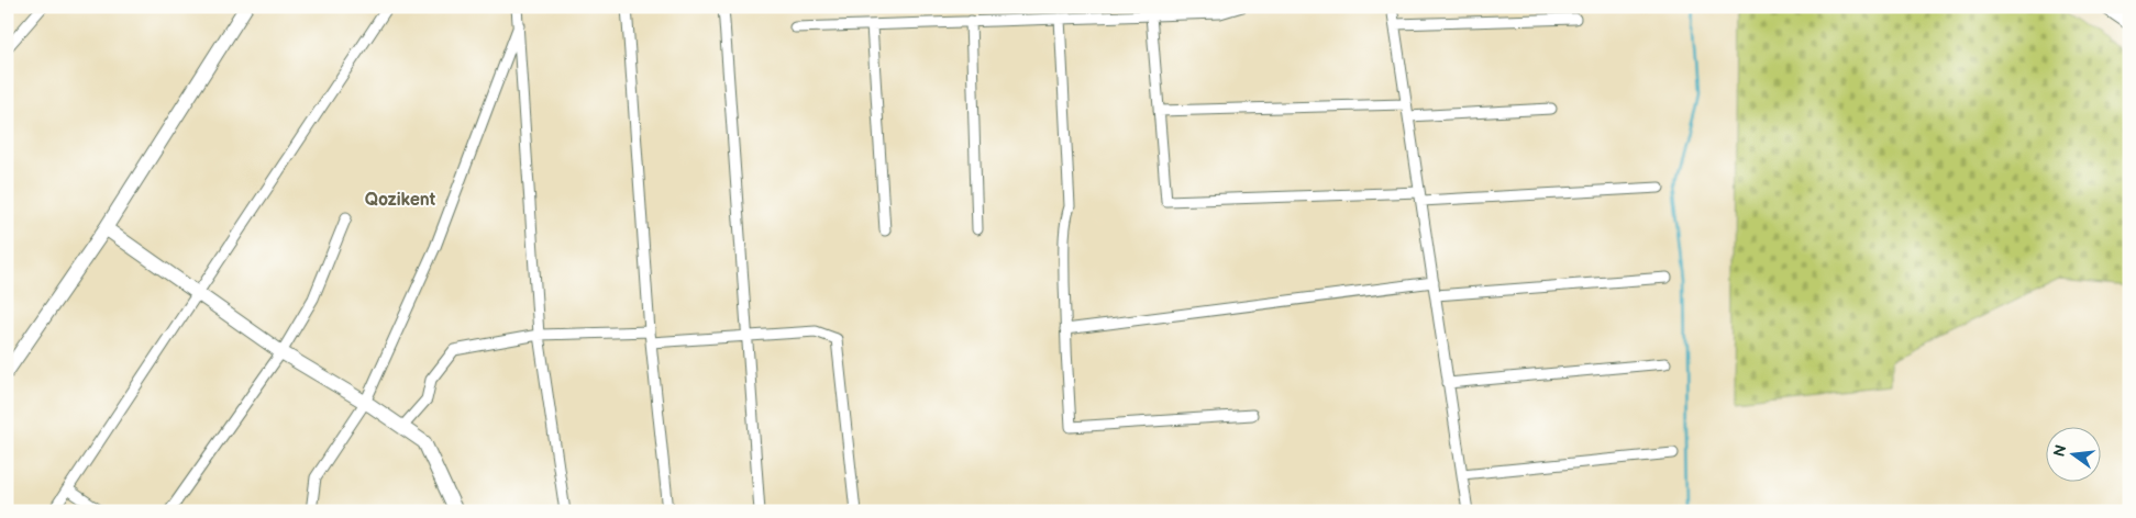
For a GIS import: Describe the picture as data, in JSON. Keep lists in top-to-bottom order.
{
  "districts": ["Qozikent"],
  "north": "left"
}
